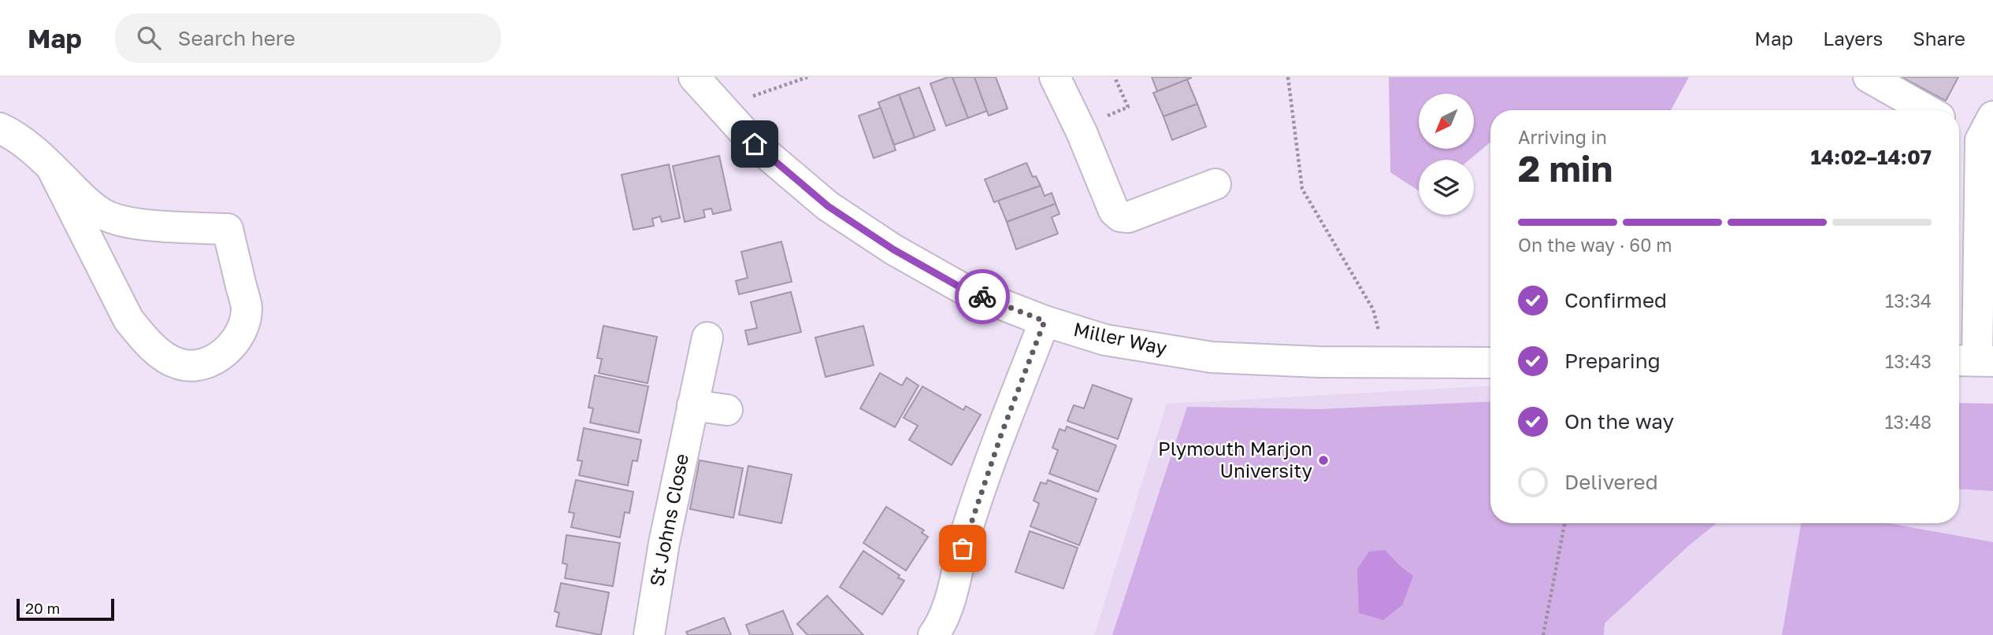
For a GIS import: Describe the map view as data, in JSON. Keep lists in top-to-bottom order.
{
  "streets": {
    "street": ["Miller Way", "St Johns Close"]
  },
  "places": ["Plymouth Marjon University"],
  "scale_bar": "20 m",
  "north": "bottom left",
  "page": {
    "header": "Map",
    "search": "Search here",
    "nav": ["Map", "Layers", "Share"],
    "heading": ["2 min", "Arriving in", "14:02–14:07"],
    "bar": "On the way · 60 m",
    "list": [
      ["Confirmed", "13:34"],
      ["Preparing", "13:43"],
      ["On the way", "13:48"],
      "Delivered"
    ],
    "scale": "20 m"
  }
}
